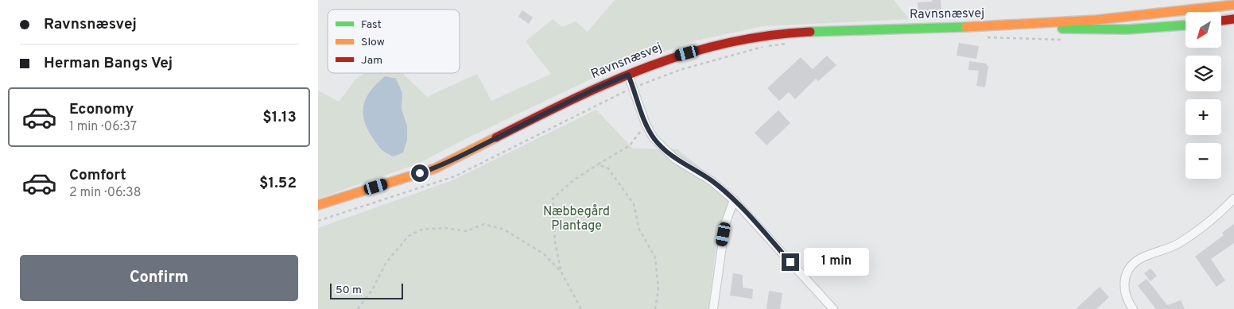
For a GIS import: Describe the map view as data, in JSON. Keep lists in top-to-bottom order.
{
  "streets": {
    "main road": ["Ravnsnæsvej"]
  },
  "parks": ["Næbbegård Plantage"],
  "legend": ["Fast", "Slow", "Jam"],
  "scale_bar": "50 m",
  "north": "bottom left",
  "page": {
    "banner": ["Ravnsnæsvej", "Herman Bangs Vej"],
    "map_buttons": ["+", "−"],
    "list": [
      {
        "name": "Economy",
        "note": "1 min · 06:37",
        "value": "$1.13"
      },
      {
        "name": "Comfort",
        "note": "2 min · 06:38",
        "value": "$1.52"
      }
    ],
    "buttons": "Confirm",
    "bubble": "1 min",
    "scale": "50 m"
  }
}
